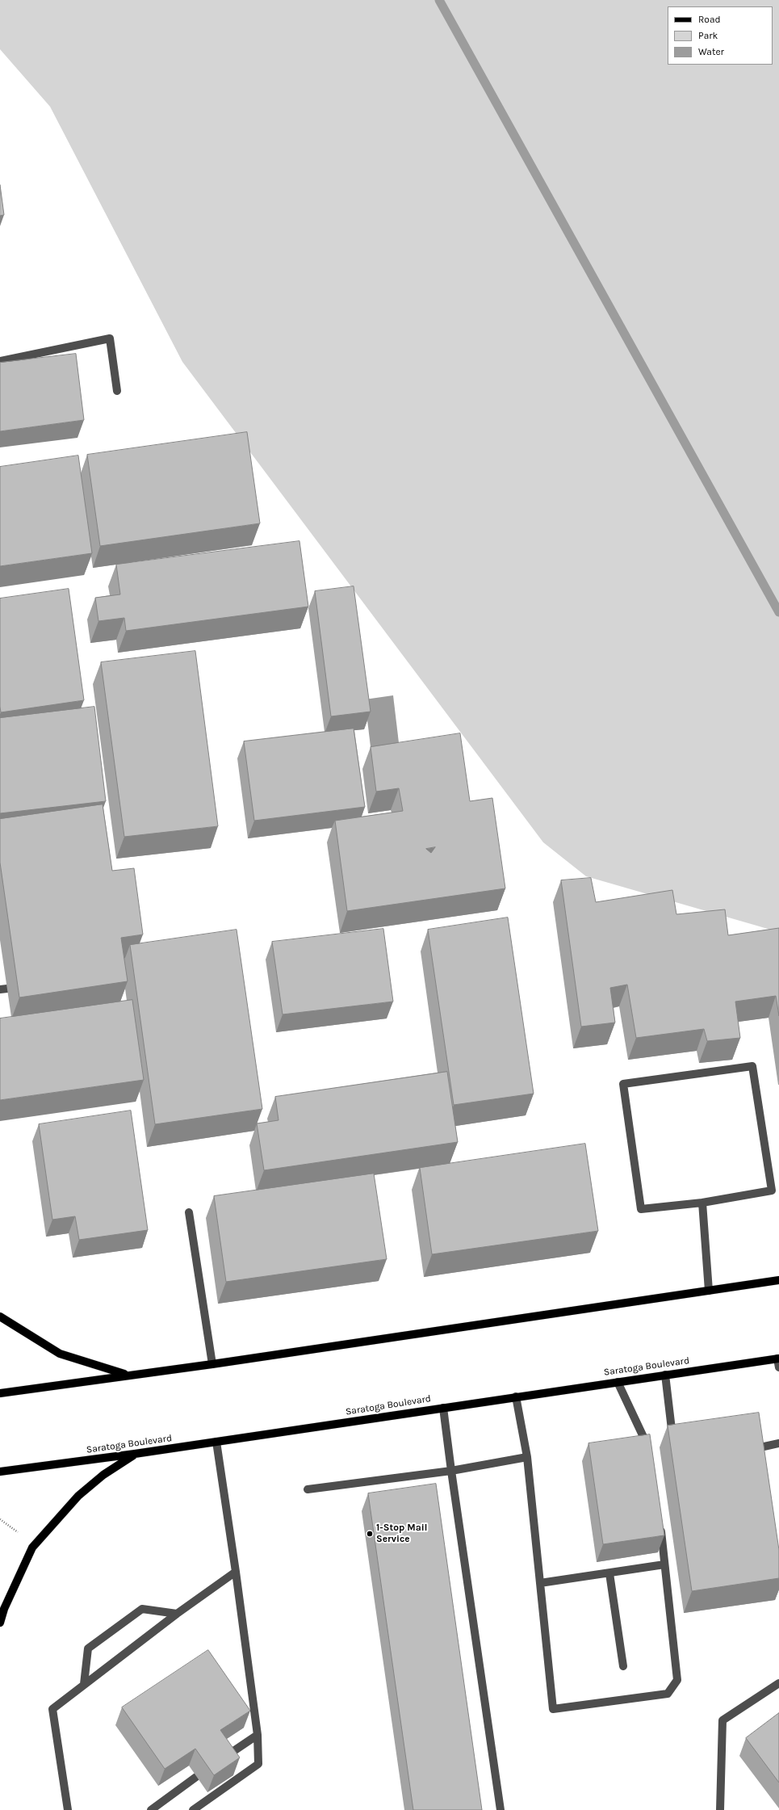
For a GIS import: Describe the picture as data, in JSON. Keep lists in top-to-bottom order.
{
  "streets": {
    "main road": ["Saratoga Boulevard"]
  },
  "places": ["1-Stop Mail Service"],
  "legend": ["Road", "Park", "Water"]
}
